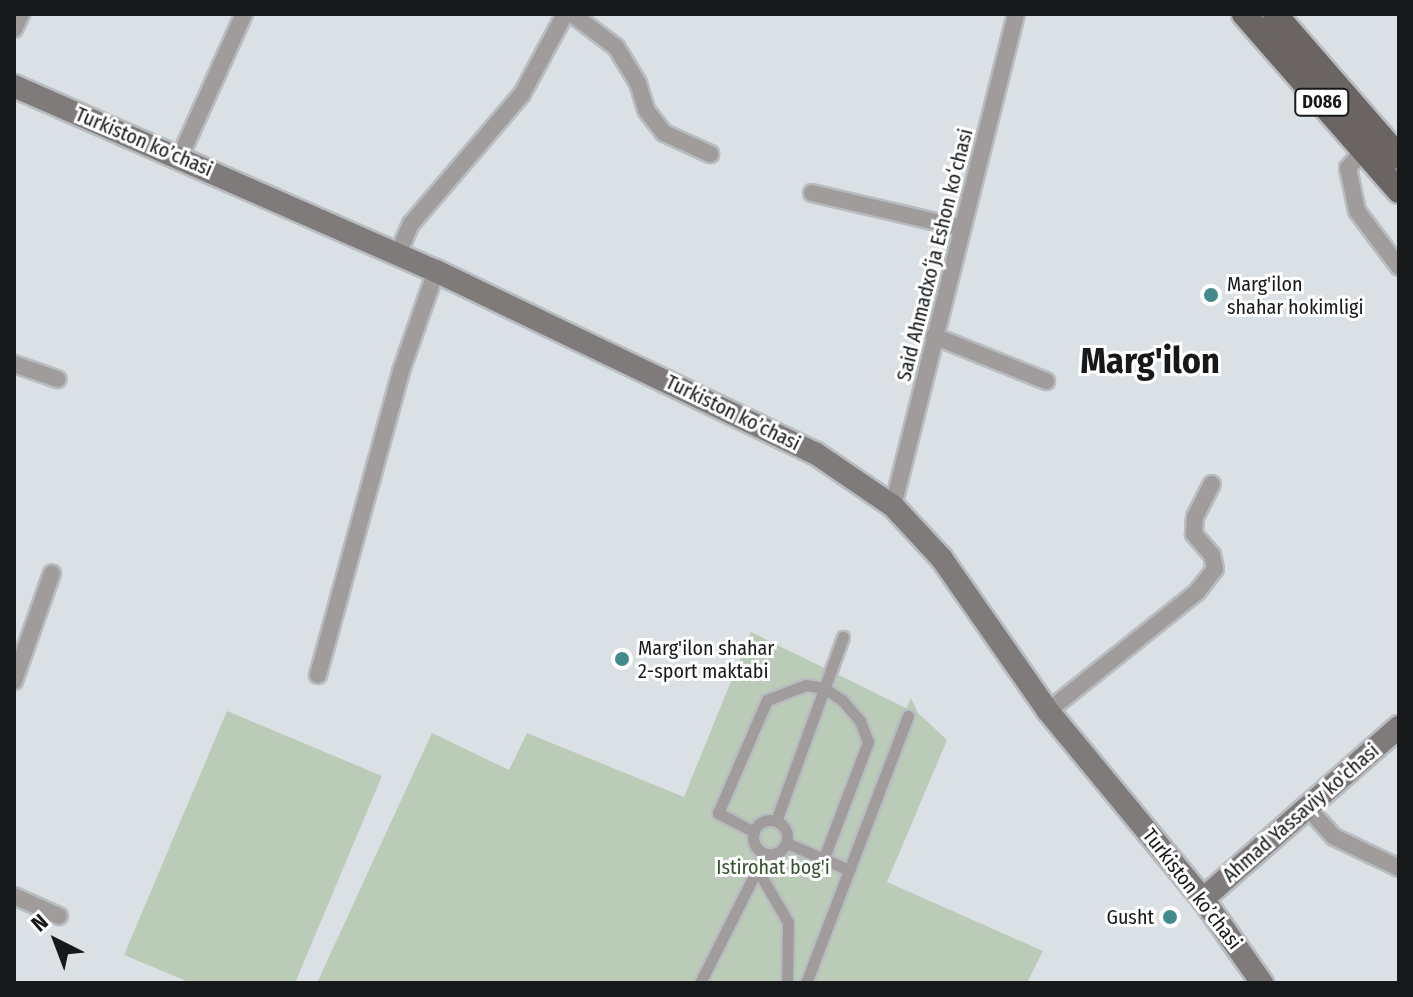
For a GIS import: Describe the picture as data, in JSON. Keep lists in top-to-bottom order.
{
  "streets": {
    "main road": ["D086", "Turkiston ko’chasi", "Ahmad Yassaviy ko'chasi"],
    "street": ["Said Ahmadxoʻja Eshon koʻchasi"]
  },
  "crossings": [
    ["Turkiston ko’chasi", "Said Ahmadxoʻja Eshon koʻchasi"],
    ["Turkiston ko’chasi", "Ahmad Yassaviy ko'chasi"]
  ],
  "districts": ["Marg'ilon"],
  "parks": ["Istirohat bog'i"],
  "places": ["Marg'ilon shahar hokimligi", "Marg'ilon shahar 2-sport maktabi", "Gusht"],
  "north": "top left"
}
